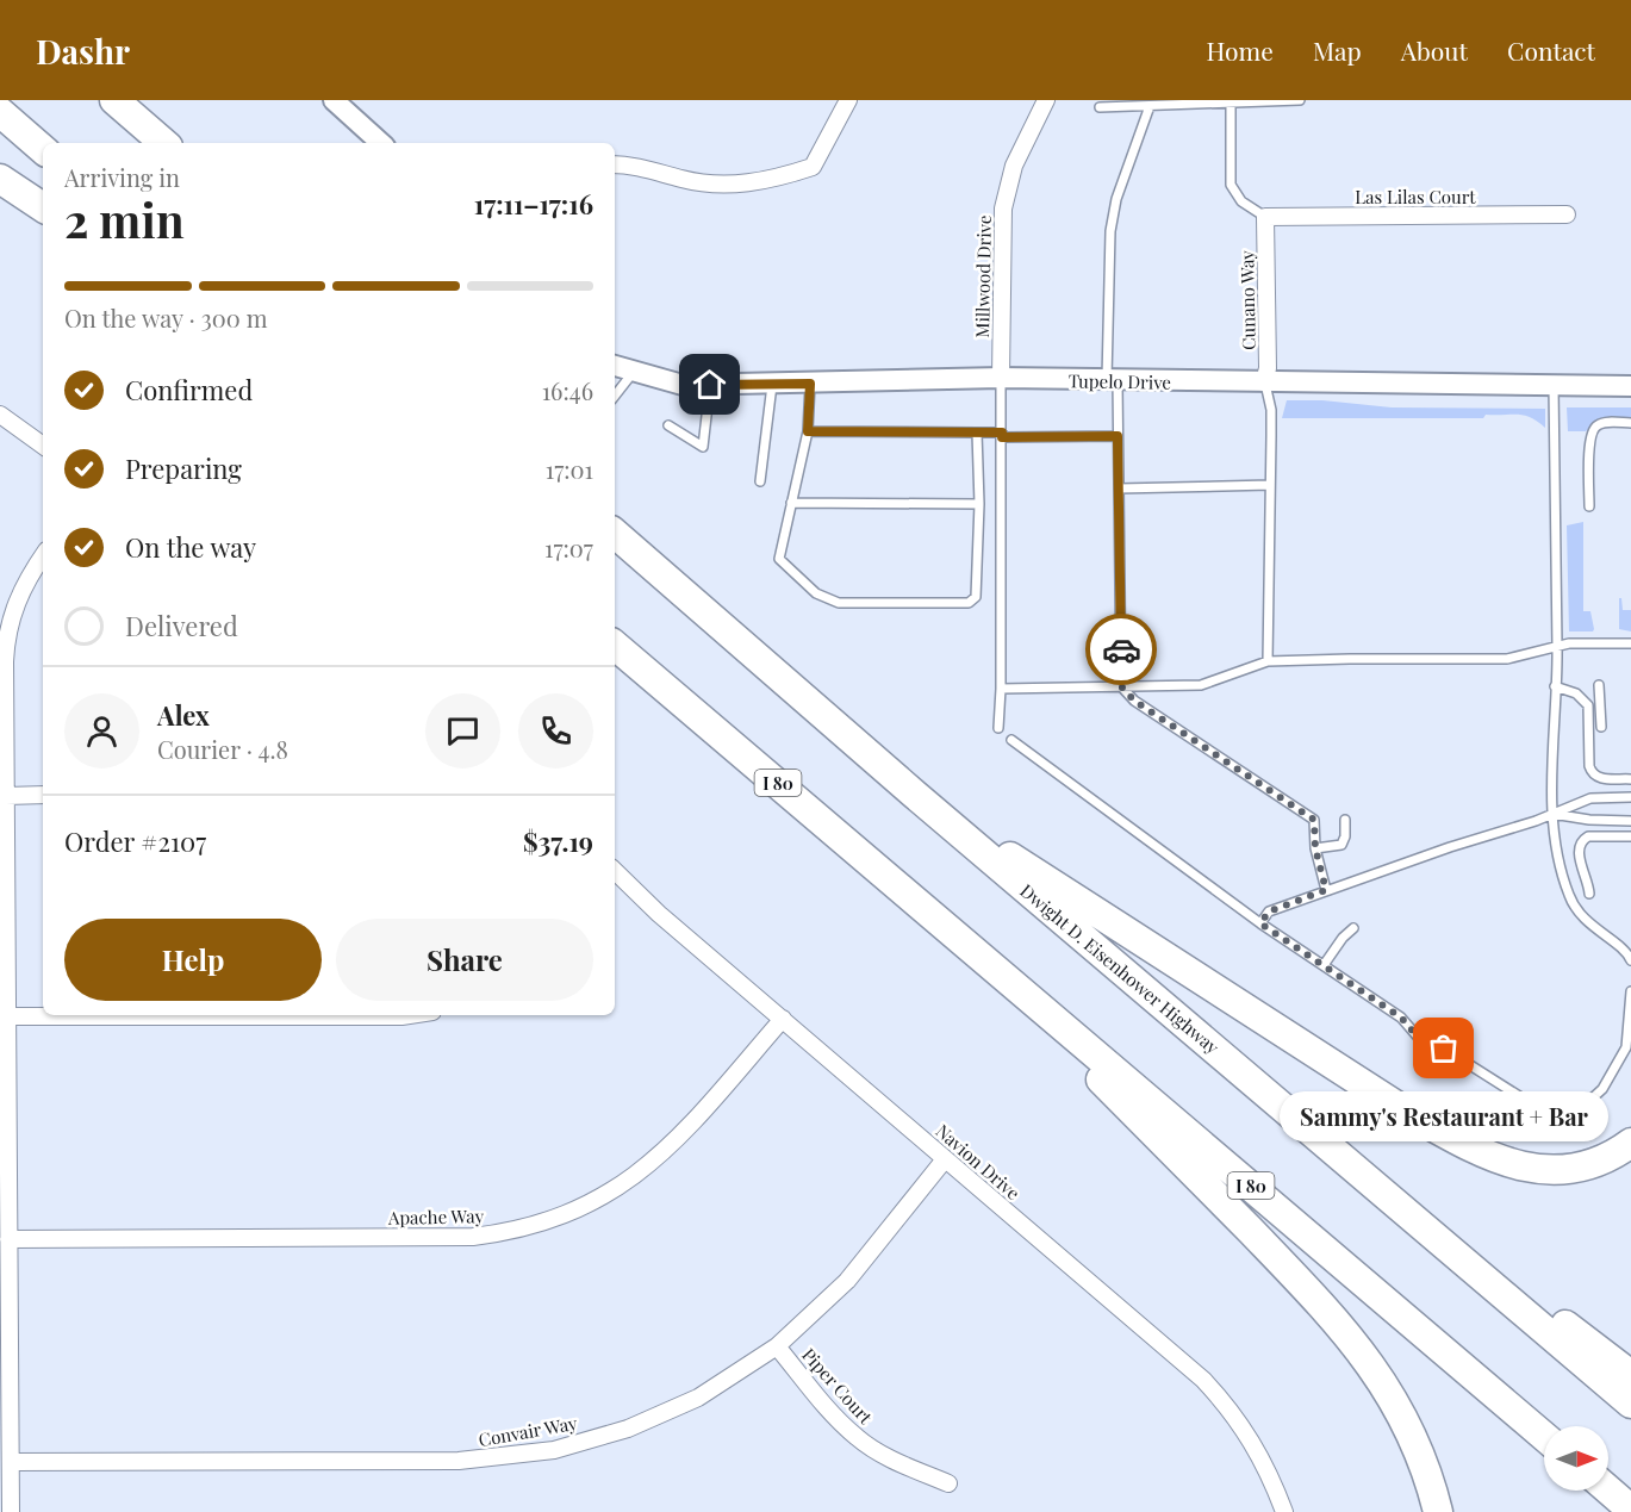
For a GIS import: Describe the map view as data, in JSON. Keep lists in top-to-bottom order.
{
  "streets": {
    "highway": ["I 80", "Dwight D. Eisenhower Highway"],
    "street": [
      "Las Lilas Court",
      "Millwood Drive",
      "Cunano Way",
      "Tupelo Drive",
      "Navion Drive",
      "Apache Way",
      "Piper Court",
      "Convair Way"
    ]
  },
  "crossings": [
    ["Las Lilas Court", "Cunano Way"],
    ["Millwood Drive", "Tupelo Drive"],
    ["Cunano Way", "Tupelo Drive"],
    ["Navion Drive", "Apache Way"],
    ["Navion Drive", "Convair Way"],
    ["Piper Court", "Convair Way"]
  ],
  "places": ["Sammy's Restaurant + Bar"],
  "north": "right",
  "page": {
    "header": "Dashr",
    "nav": [
      "Home",
      "Map",
      "About",
      "Contact"
    ],
    "heading": ["2 min", "Arriving in", "17:11–17:16"],
    "panel": [
      "Alex",
      "Courier · 4.8",
      "Order #2107",
      "$37.19"
    ],
    "bar": "On the way · 300 m",
    "list": [
      ["Confirmed", "16:46"],
      ["Preparing", "17:01"],
      ["On the way", "17:07"],
      "Delivered"
    ],
    "buttons": ["Help", "Share"],
    "bubble": "Sammy's Restaurant + Bar"
  }
}
